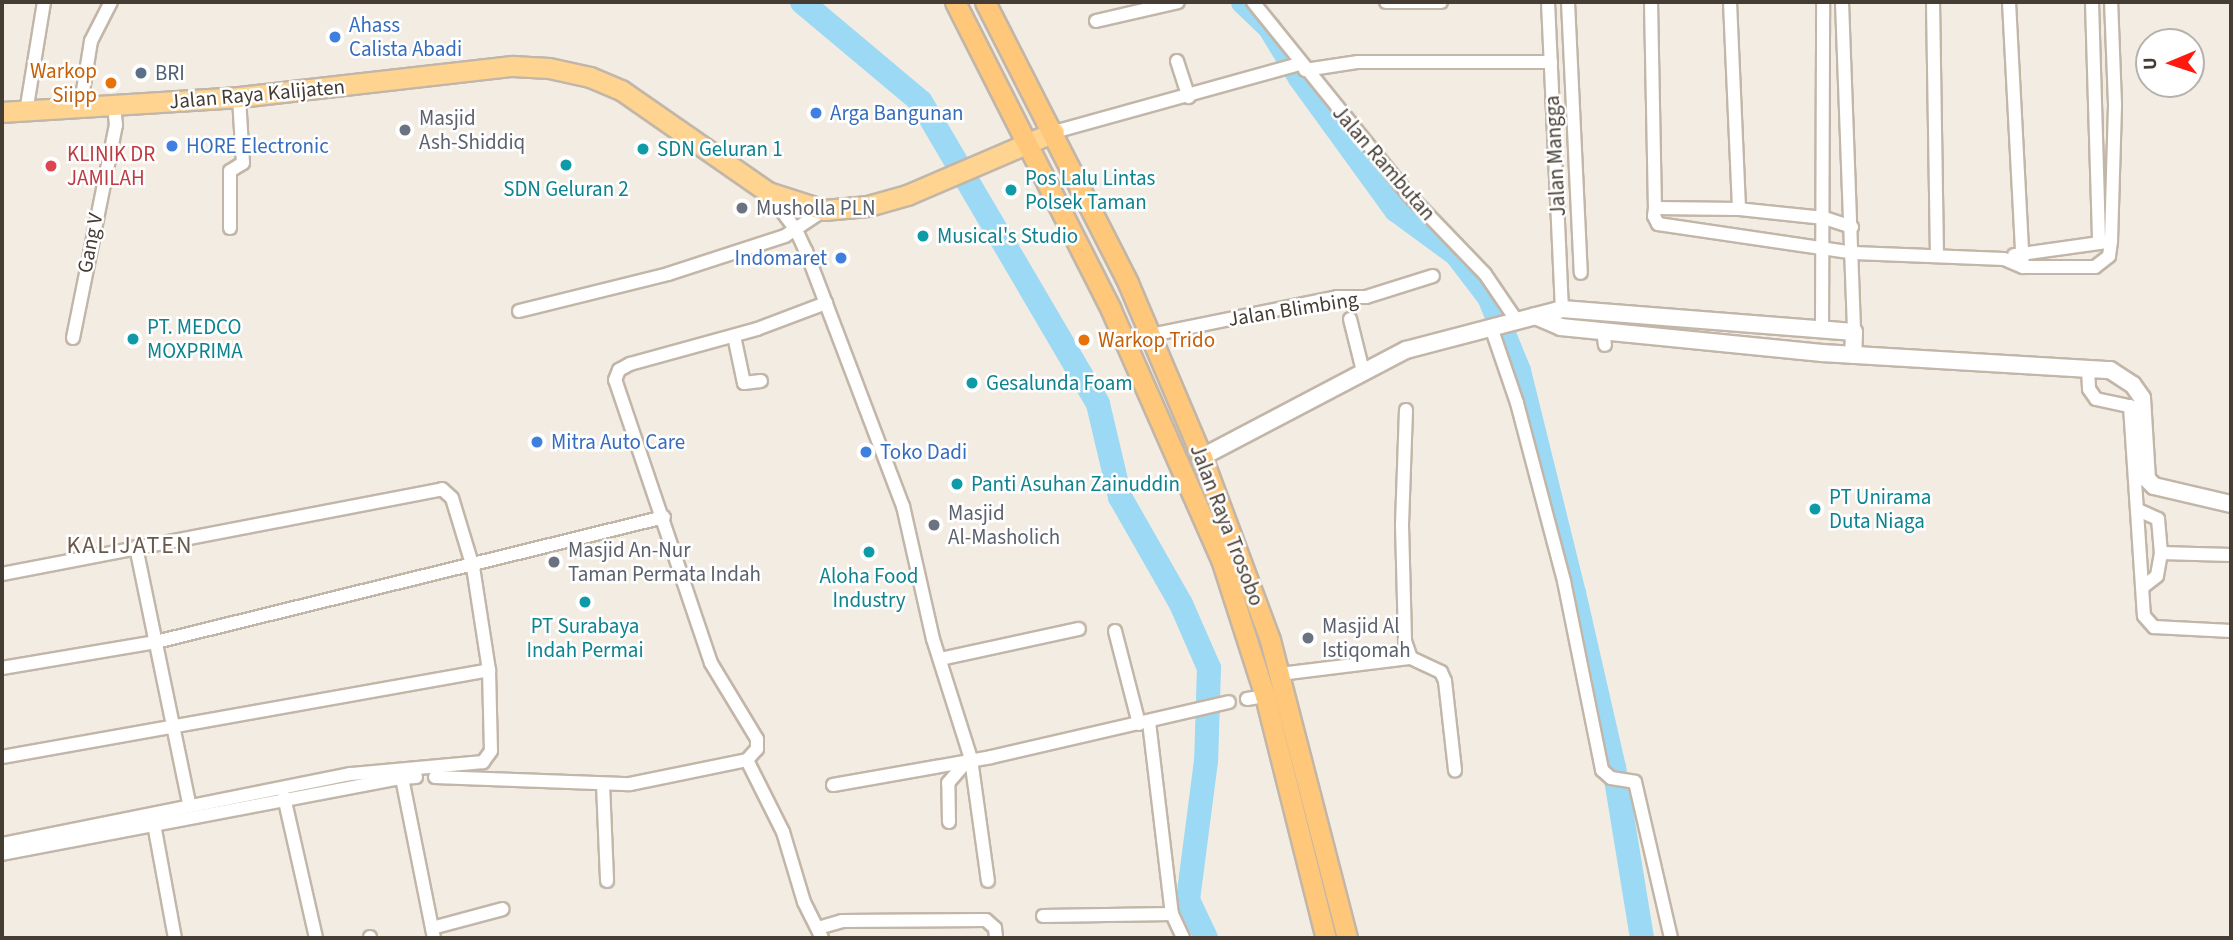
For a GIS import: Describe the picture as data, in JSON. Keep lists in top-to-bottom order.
{
  "streets": {
    "highway": ["Jalan Raya Trosobo"],
    "main road": ["Jalan Raya Kalijaten"],
    "street": [
      "Jalan Mangga",
      "Jalan Rambutan",
      "Gang V",
      "Jalan Blimbing"
    ]
  },
  "crossings": [
    ["Jalan Raya Kalijaten", "Gang V"],
    ["Jalan Blimbing", "Jalan Raya Trosobo"]
  ],
  "districts": ["KALIJATEN"],
  "places": [
    "Ahass Calista Abadi",
    "BRI",
    "Warkop Siipp",
    "Arga Bangunan",
    "Masjid Ash-Shiddiq",
    "HORE Electronic",
    "SDN Geluran 1",
    "SDN Geluran 2",
    "KLINIK DR JAMILAH",
    "Pos Lalu Lintas Polsek Taman",
    "Musholla PLN",
    "Musical's Studio",
    "Indomaret",
    "PT. MEDCO MOXPRIMA",
    "Warkop Trido",
    "Gesalunda Foam",
    "Mitra Auto Care",
    "Toko Dadi",
    "Panti Asuhan Zainuddin",
    "PT Unirama Duta Niaga",
    "Masjid Al-Masholich",
    "Aloha Food Industry",
    "Masjid An-Nur Taman Permata Indah",
    "PT Surabaya Indah Permai",
    "Masjid Al Istiqomah"
  ],
  "north": "left"
}
